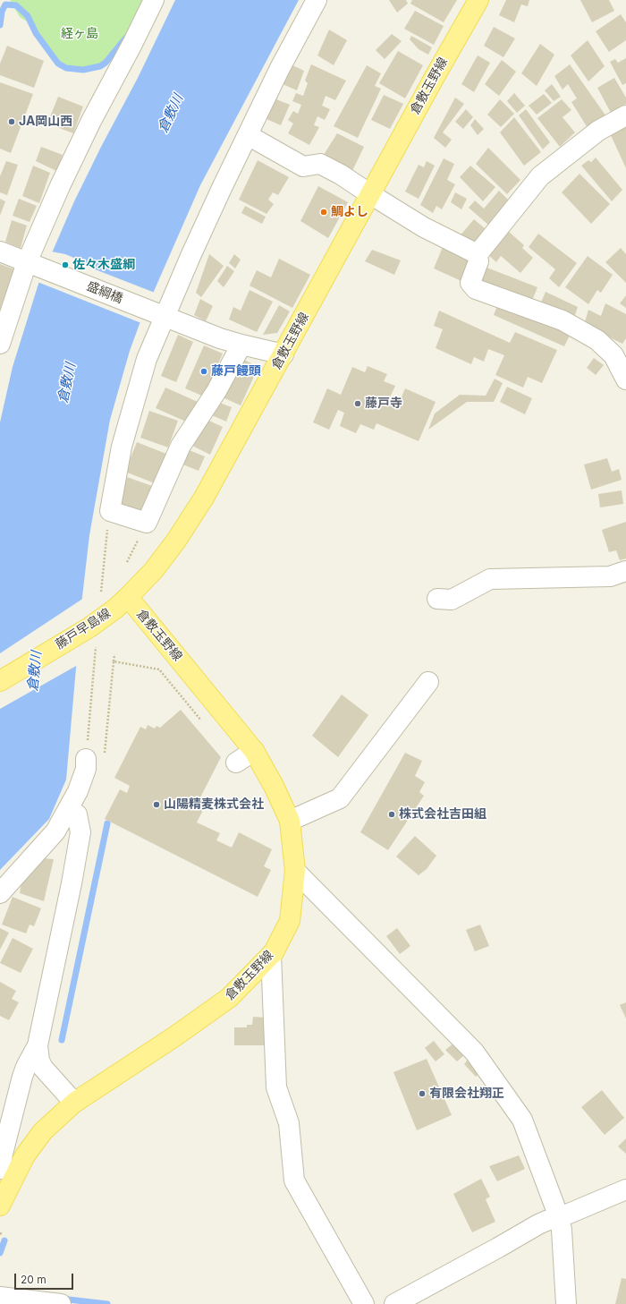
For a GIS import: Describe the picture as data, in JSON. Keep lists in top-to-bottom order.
{
  "streets": {
    "main road": ["倉敷玉野線", "藤戸早島線"],
    "street": ["盛綱橋"]
  },
  "crossings": [
    ["倉敷玉野線", "盛綱橋"],
    ["倉敷玉野線", "藤戸早島線"]
  ],
  "water": ["倉敷川"],
  "parks": ["経ヶ島"],
  "places": [
    "JA岡山西",
    "鯛よし",
    "佐々木盛綱",
    "藤戸饅頭",
    "藤戸寺",
    "山陽精麦株式会社",
    "株式会社吉田組",
    "有限会社翔正"
  ],
  "scale_bar": "20 m"
}
